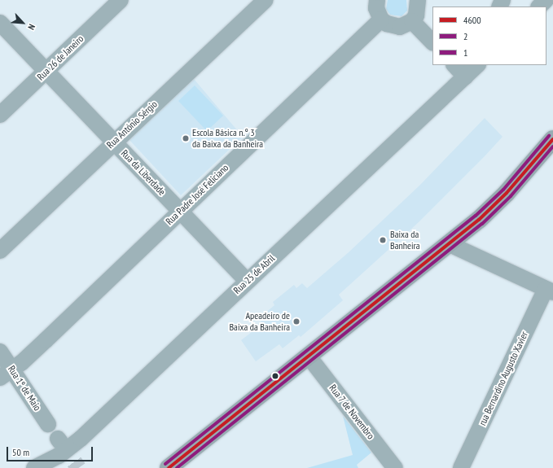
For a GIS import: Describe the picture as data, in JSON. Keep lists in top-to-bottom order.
{
  "streets": {
    "street": [
      "Rua 26 de Janeiro",
      "Rua António Sérgio",
      "Rua da Liberdade",
      "Rua Padre José Feliciano",
      "Rua 25 de Abril",
      "rua Bernardino Augusto Xavier",
      "Rua 1º de Maio",
      "Rua 7 de Novembro"
    ]
  },
  "crossings": [
    ["Rua 26 de Janeiro", "Rua da Liberdade"],
    ["Rua António Sérgio", "Rua da Liberdade"],
    ["Rua da Liberdade", "Rua Padre José Feliciano"],
    ["Rua da Liberdade", "Rua 25 de Abril"],
    ["Rua Padre José Feliciano", "Rua 1º de Maio"]
  ],
  "places": ["Escola Básica n.º 3 da Baixa da Banheira", "Baixa da Banheira", "Apeadeiro de Baixa da Banheira"],
  "lines": ["transit line 1", "transit line 4600", "transit line 2"],
  "legend": ["4600", "2", "1"],
  "scale_bar": "50 m",
  "north": "bottom right"
}
